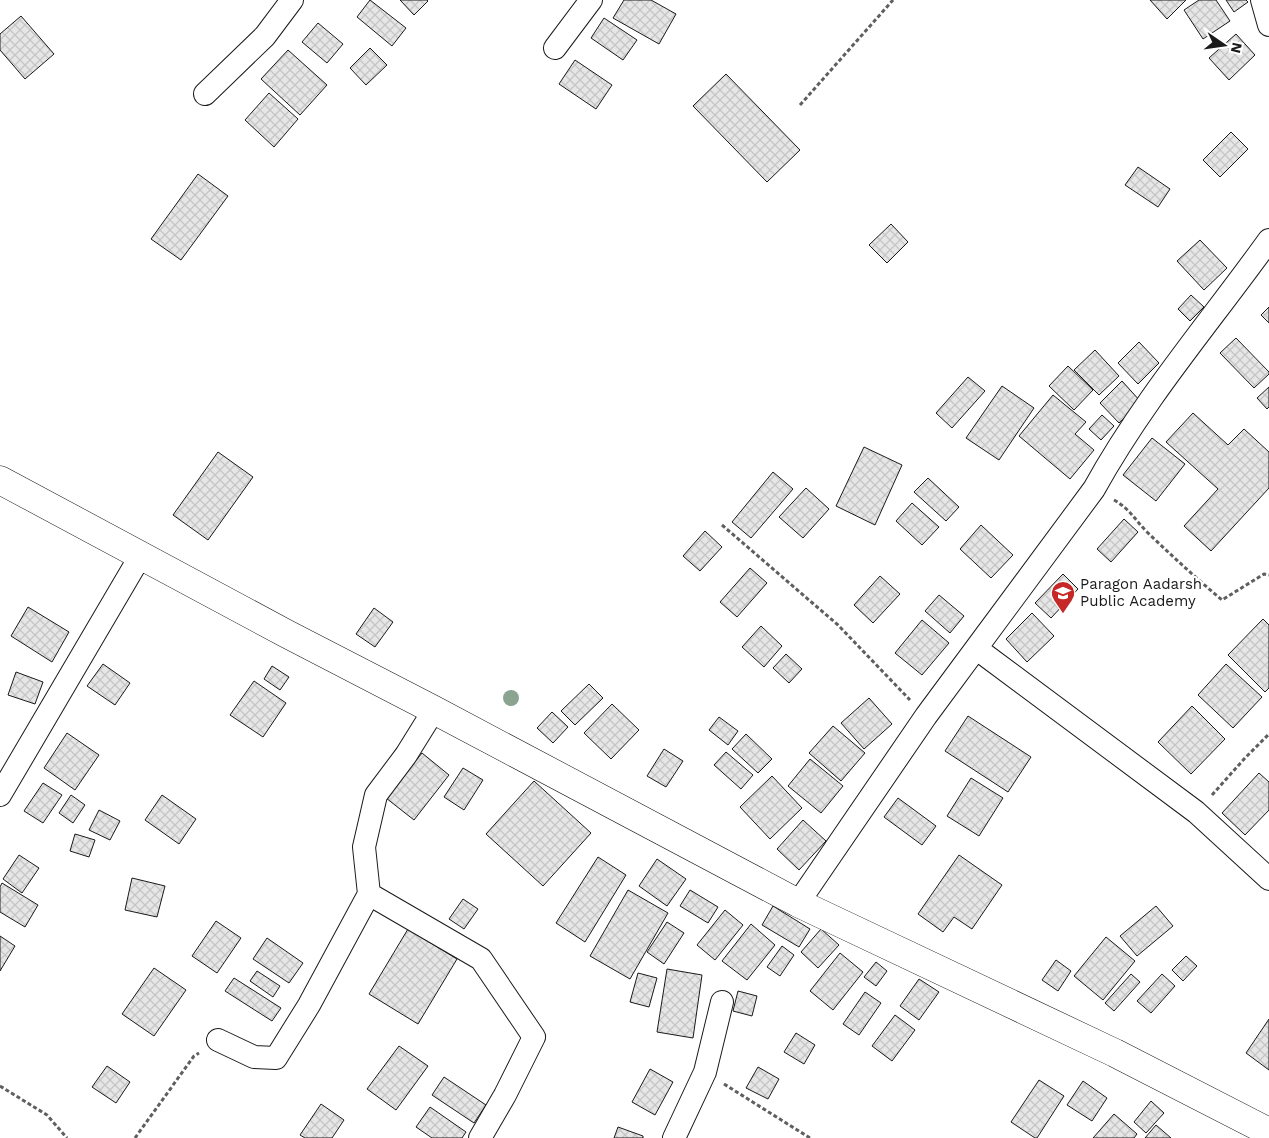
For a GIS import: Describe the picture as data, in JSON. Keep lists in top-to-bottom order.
{
  "places": {
    "school or university": ["Paragon Aadarsh Public Academy"]
  },
  "north": "right"
}
